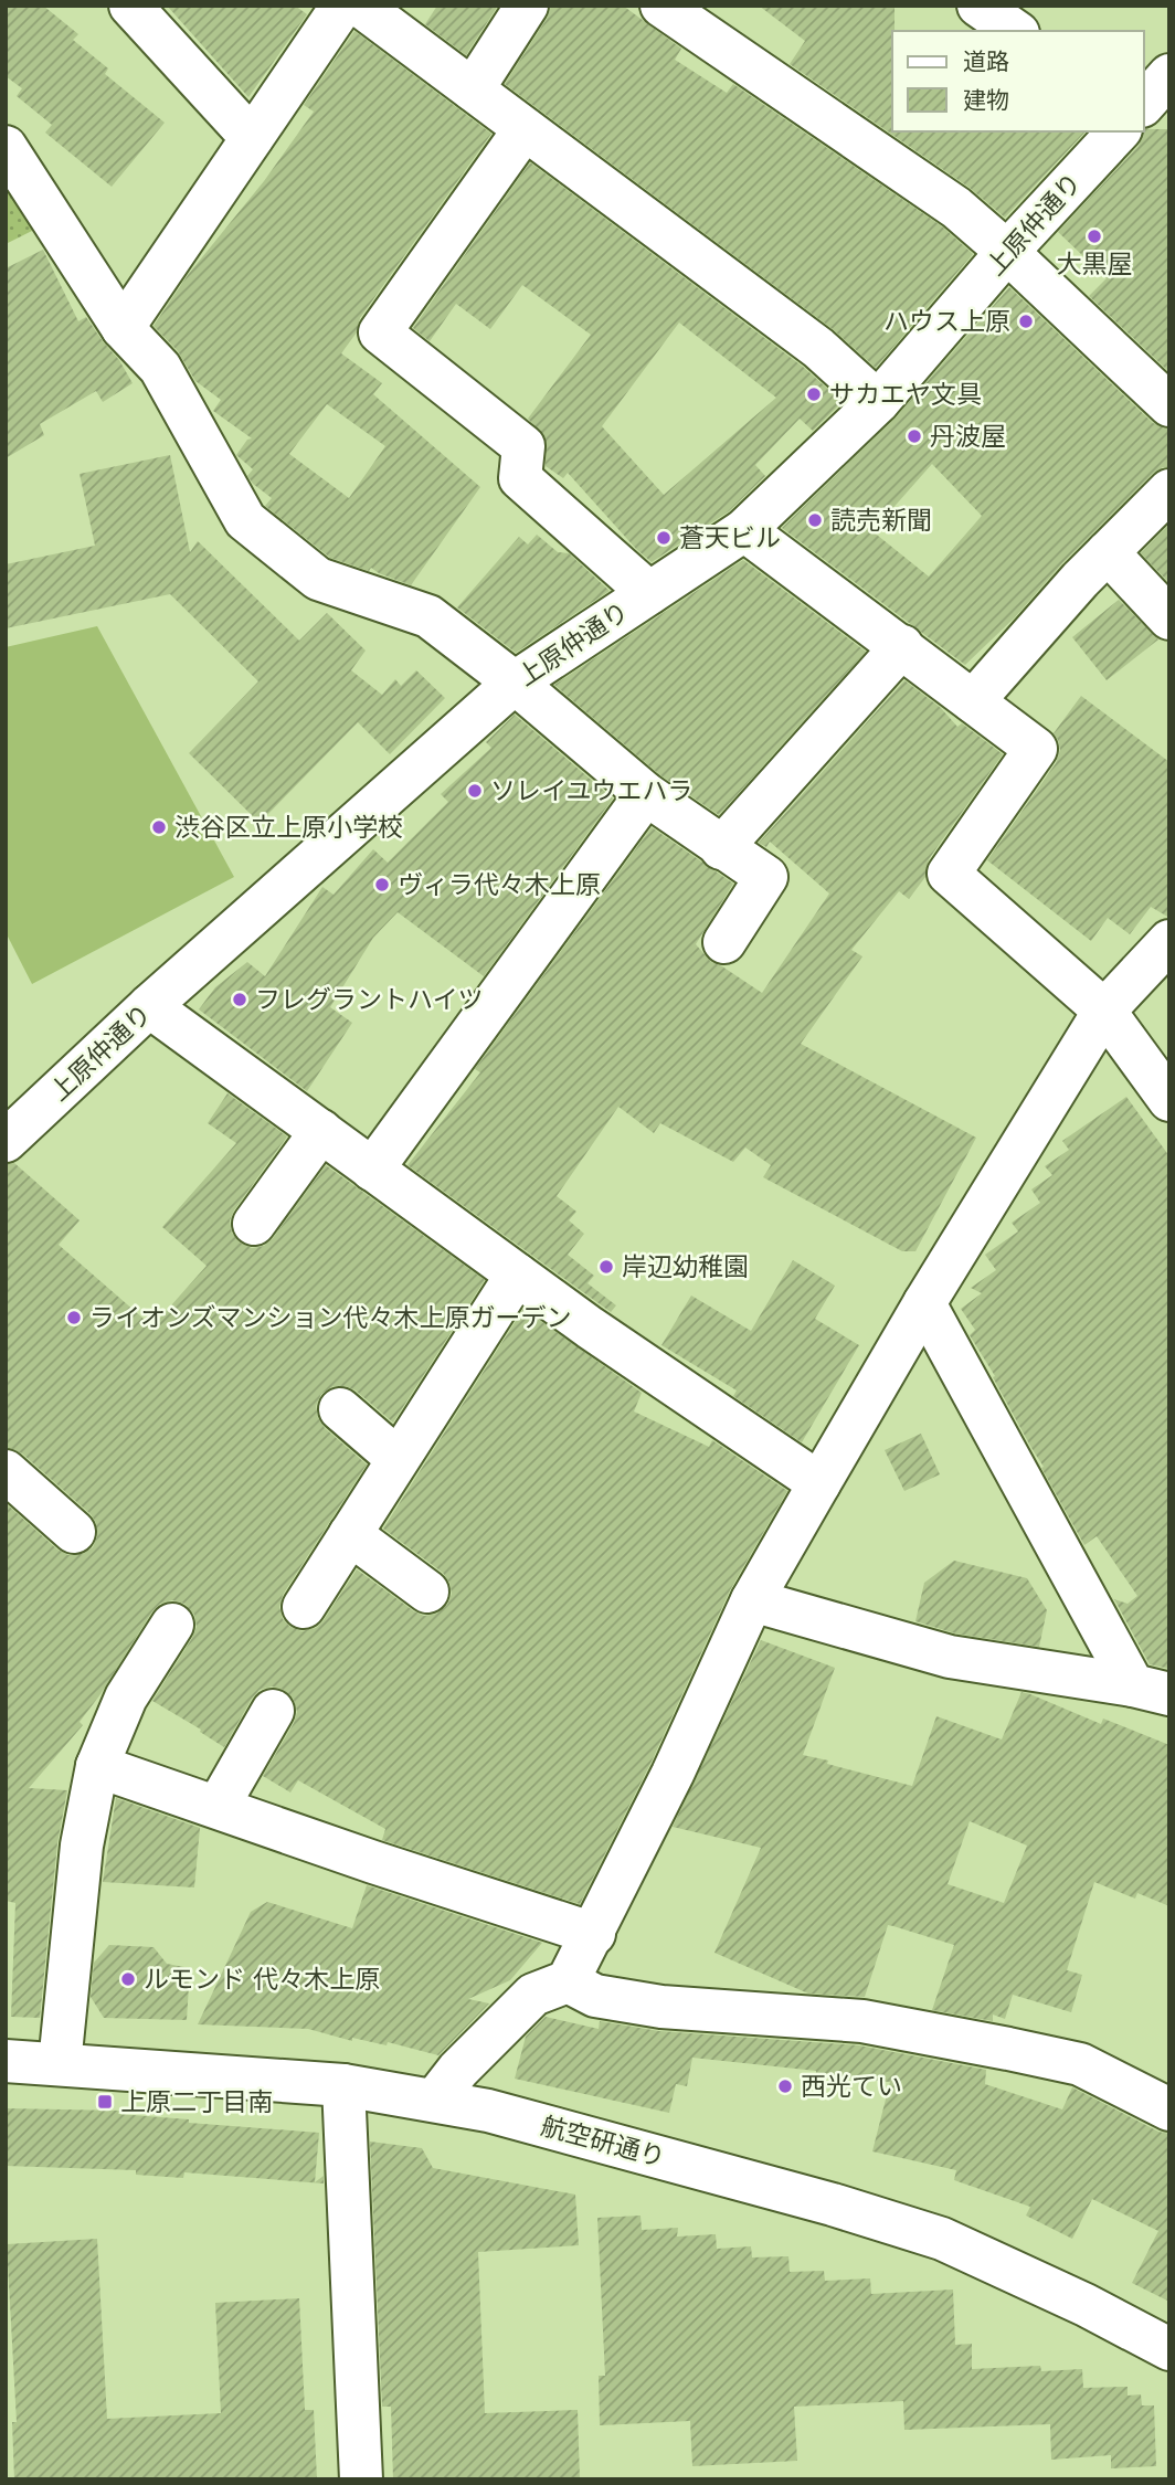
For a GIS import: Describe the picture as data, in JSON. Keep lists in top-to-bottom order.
{
  "streets": {
    "street": ["上原仲通り", "航空研通り"]
  },
  "places": {
    "other": [
      "大黒屋",
      "ハウス上原",
      "サカエヤ文具",
      "丹波屋",
      "読売新聞",
      "蒼天ビル",
      "ソレイユウエハラ",
      "渋谷区立上原小学校",
      "ヴィラ代々木上原",
      "フレグラントハイツ",
      "岸辺幼稚園",
      "ライオンズマンション代々木上原ガーデン",
      "ルモンド 代々木上原",
      "西光てい"
    ],
    "transit": ["上原二丁目南"]
  },
  "legend": ["道路", "建物"]
}
